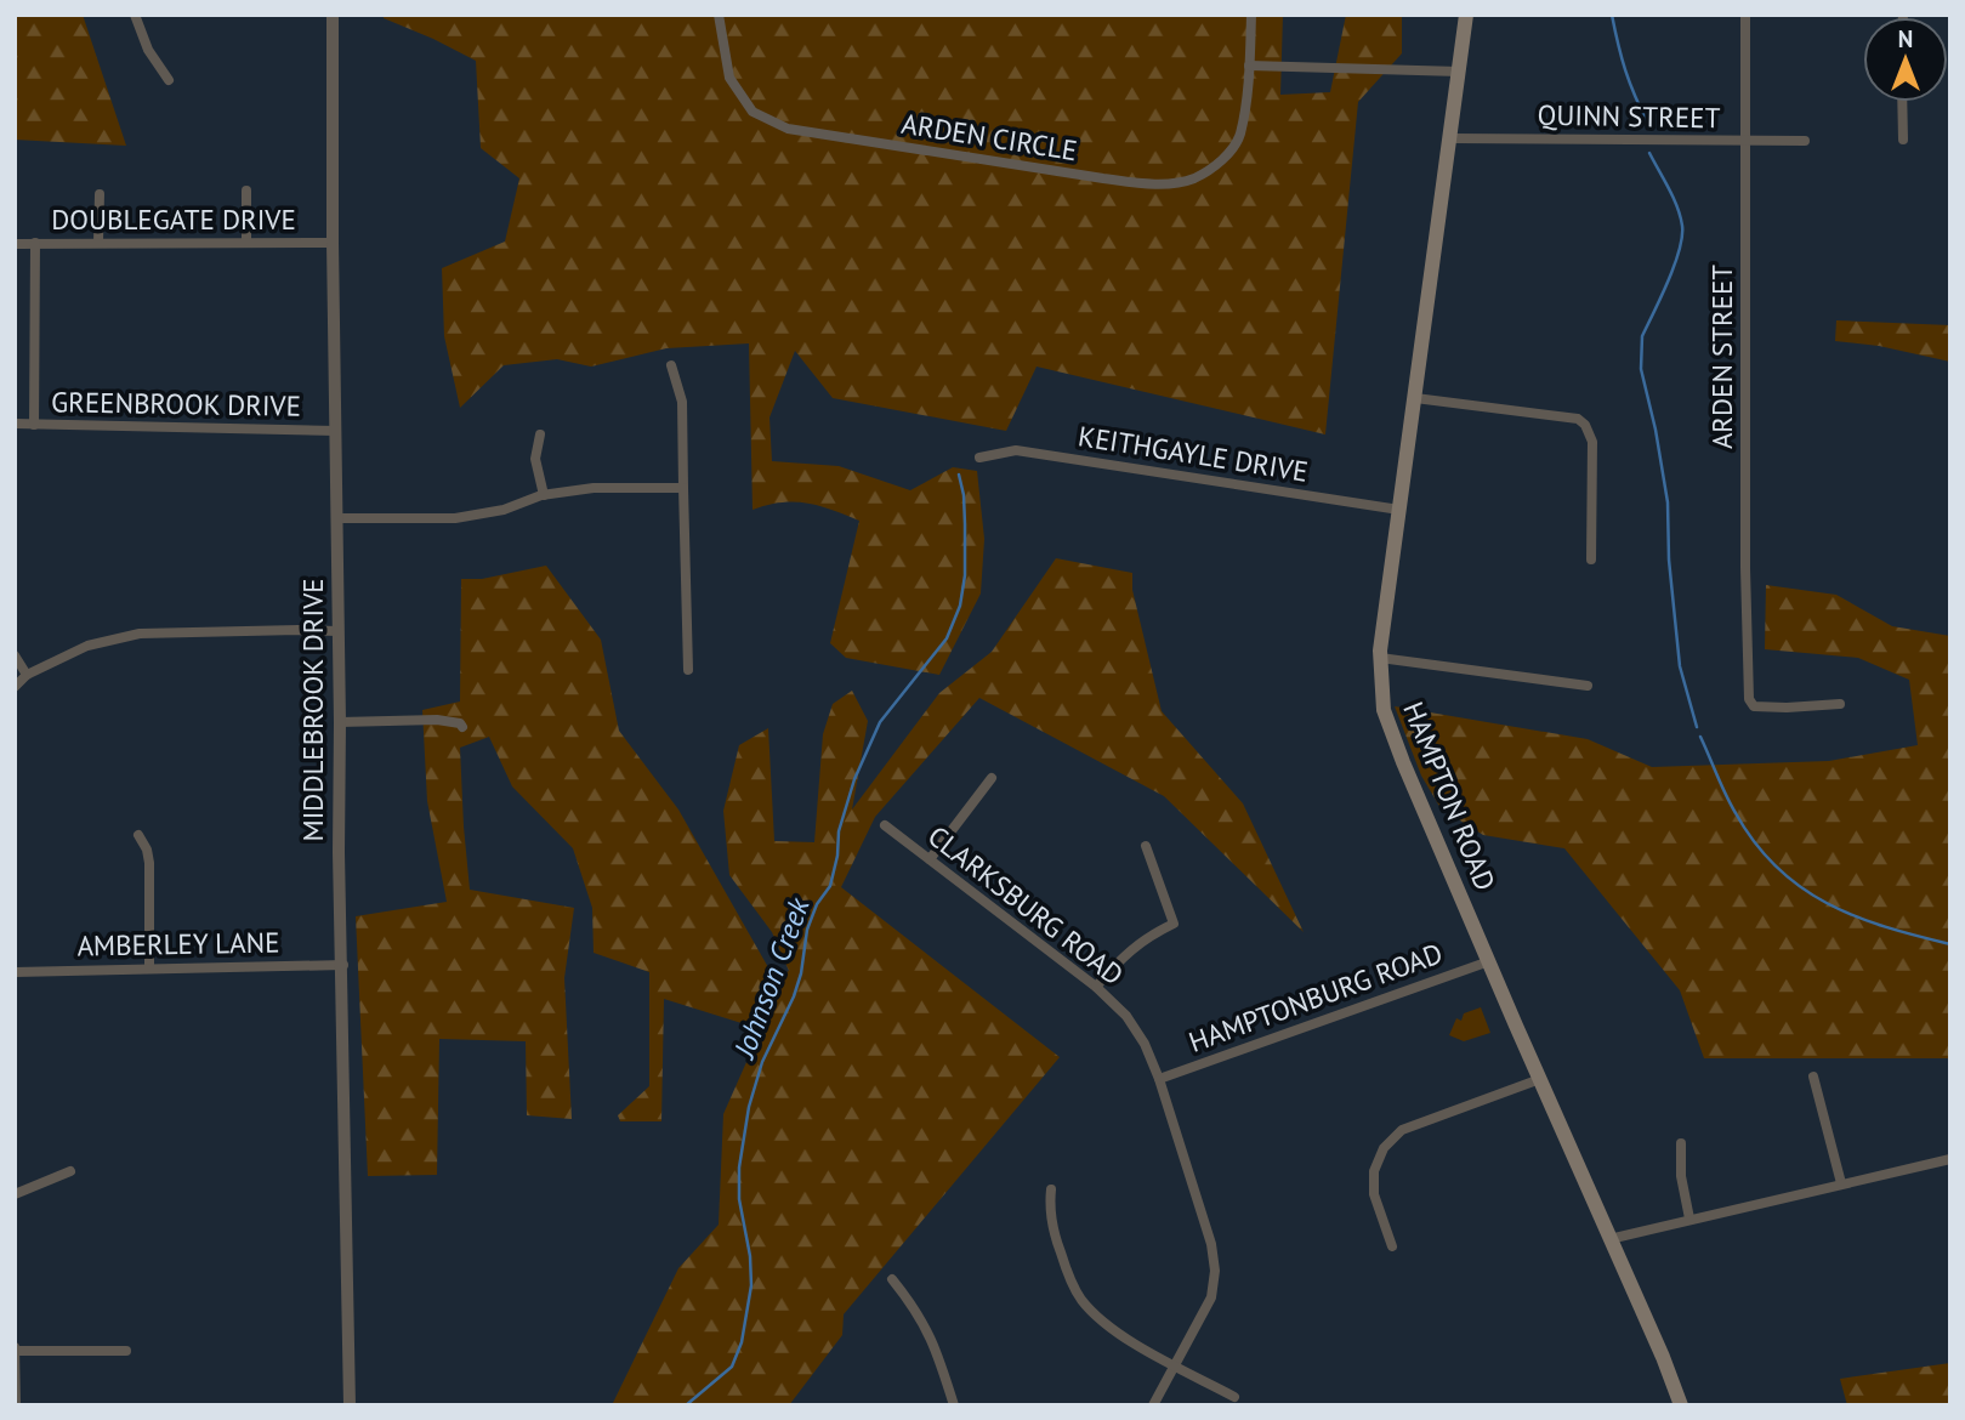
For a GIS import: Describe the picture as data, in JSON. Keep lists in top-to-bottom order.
{
  "streets": {
    "main road": ["HAMPTON ROAD"],
    "street": [
      "QUINN STREET",
      "ARDEN CIRCLE",
      "DOUBLEGATE DRIVE",
      "ARDEN STREET",
      "GREENBROOK DRIVE",
      "KEITHGAYLE DRIVE",
      "MIDDLEBROOK DRIVE",
      "CLARKSBURG ROAD",
      "AMBERLEY LANE",
      "HAMPTONBURG ROAD"
    ]
  },
  "crossings": [
    ["QUINN STREET", "ARDEN STREET"],
    ["QUINN STREET", "HAMPTON ROAD"],
    ["DOUBLEGATE DRIVE", "MIDDLEBROOK DRIVE"],
    ["GREENBROOK DRIVE", "MIDDLEBROOK DRIVE"],
    ["KEITHGAYLE DRIVE", "HAMPTON ROAD"],
    ["MIDDLEBROOK DRIVE", "AMBERLEY LANE"],
    ["HAMPTON ROAD", "HAMPTONBURG ROAD"],
    ["CLARKSBURG ROAD", "HAMPTONBURG ROAD"]
  ],
  "water": ["Johnson Creek"],
  "north": "top"
}
